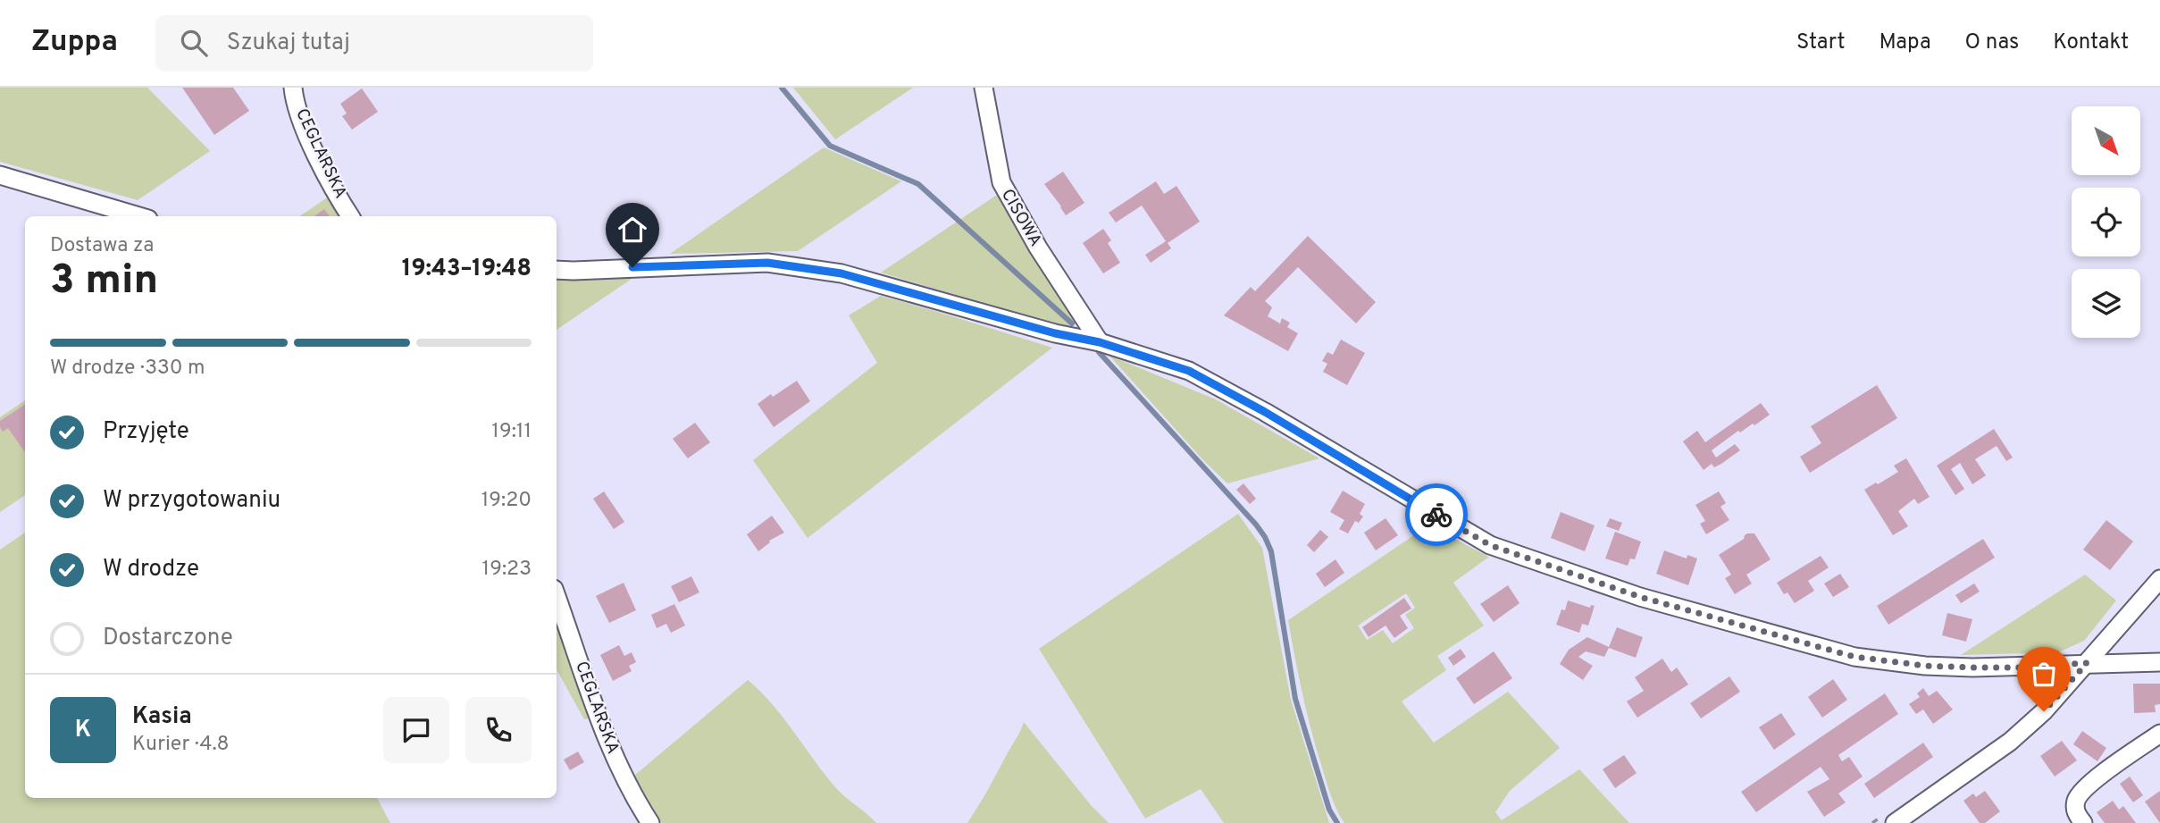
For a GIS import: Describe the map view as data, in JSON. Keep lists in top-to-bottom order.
{
  "streets": {
    "street": ["CEGLARSKA", "CISOWA"]
  },
  "north": "bottom right",
  "page": {
    "header": "Zuppa",
    "search": "Szukaj tutaj",
    "nav": [
      "Start",
      "Mapa",
      "O nas",
      "Kontakt"
    ],
    "heading": ["3 min", "Dostawa za", "19:43–19:48"],
    "panel": ["Kasia", "Kurier · 4.8"],
    "bar": "W drodze · 330 m",
    "list": [
      ["Przyjęte", "19:11"],
      ["W przygotowaniu", "19:20"],
      ["W drodze", "19:23"],
      "Dostarczone"
    ],
    "round": "K"
  }
}
